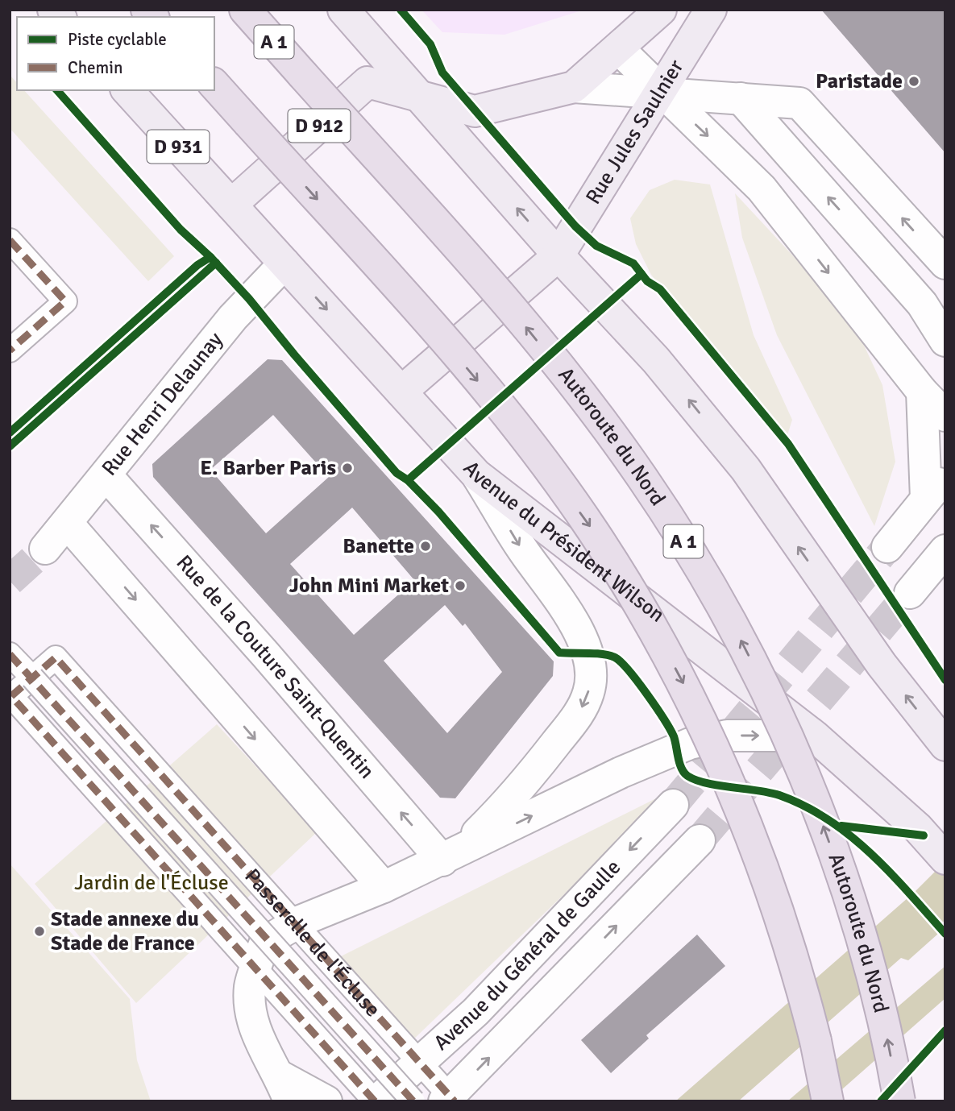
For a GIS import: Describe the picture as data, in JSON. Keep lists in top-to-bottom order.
{
  "streets": {
    "highway": ["A 1", "Autoroute du Nord"],
    "main road": [
      "D 912",
      "Rue Jules Saulnier",
      "D 931",
      "Avenue du Président Wilson"
    ],
    "street": [
      "Rue Henri Delaunay",
      "Rue de la Couture Saint-Quentin",
      "Passerelle de l'Écluse",
      "Avenue du Général de Gaulle"
    ]
  },
  "crossings": [
    ["D 912", "Avenue du Président Wilson"],
    ["Rue Jules Saulnier", "Avenue du Président Wilson"],
    ["Rue Henri Delaunay", "Avenue du Président Wilson"],
    ["Rue Henri Delaunay", "Rue de la Couture Saint-Quentin"],
    ["Passerelle de l'Écluse", "Avenue du Général de Gaulle"]
  ],
  "parks": ["Jardin de l'Écluse"],
  "places": [
    "Paristade",
    "E. Barber Paris",
    "Banette",
    "John Mini Market",
    "Stade annexe du Stade de France"
  ],
  "legend": ["Piste cyclable", "Chemin"]
}
